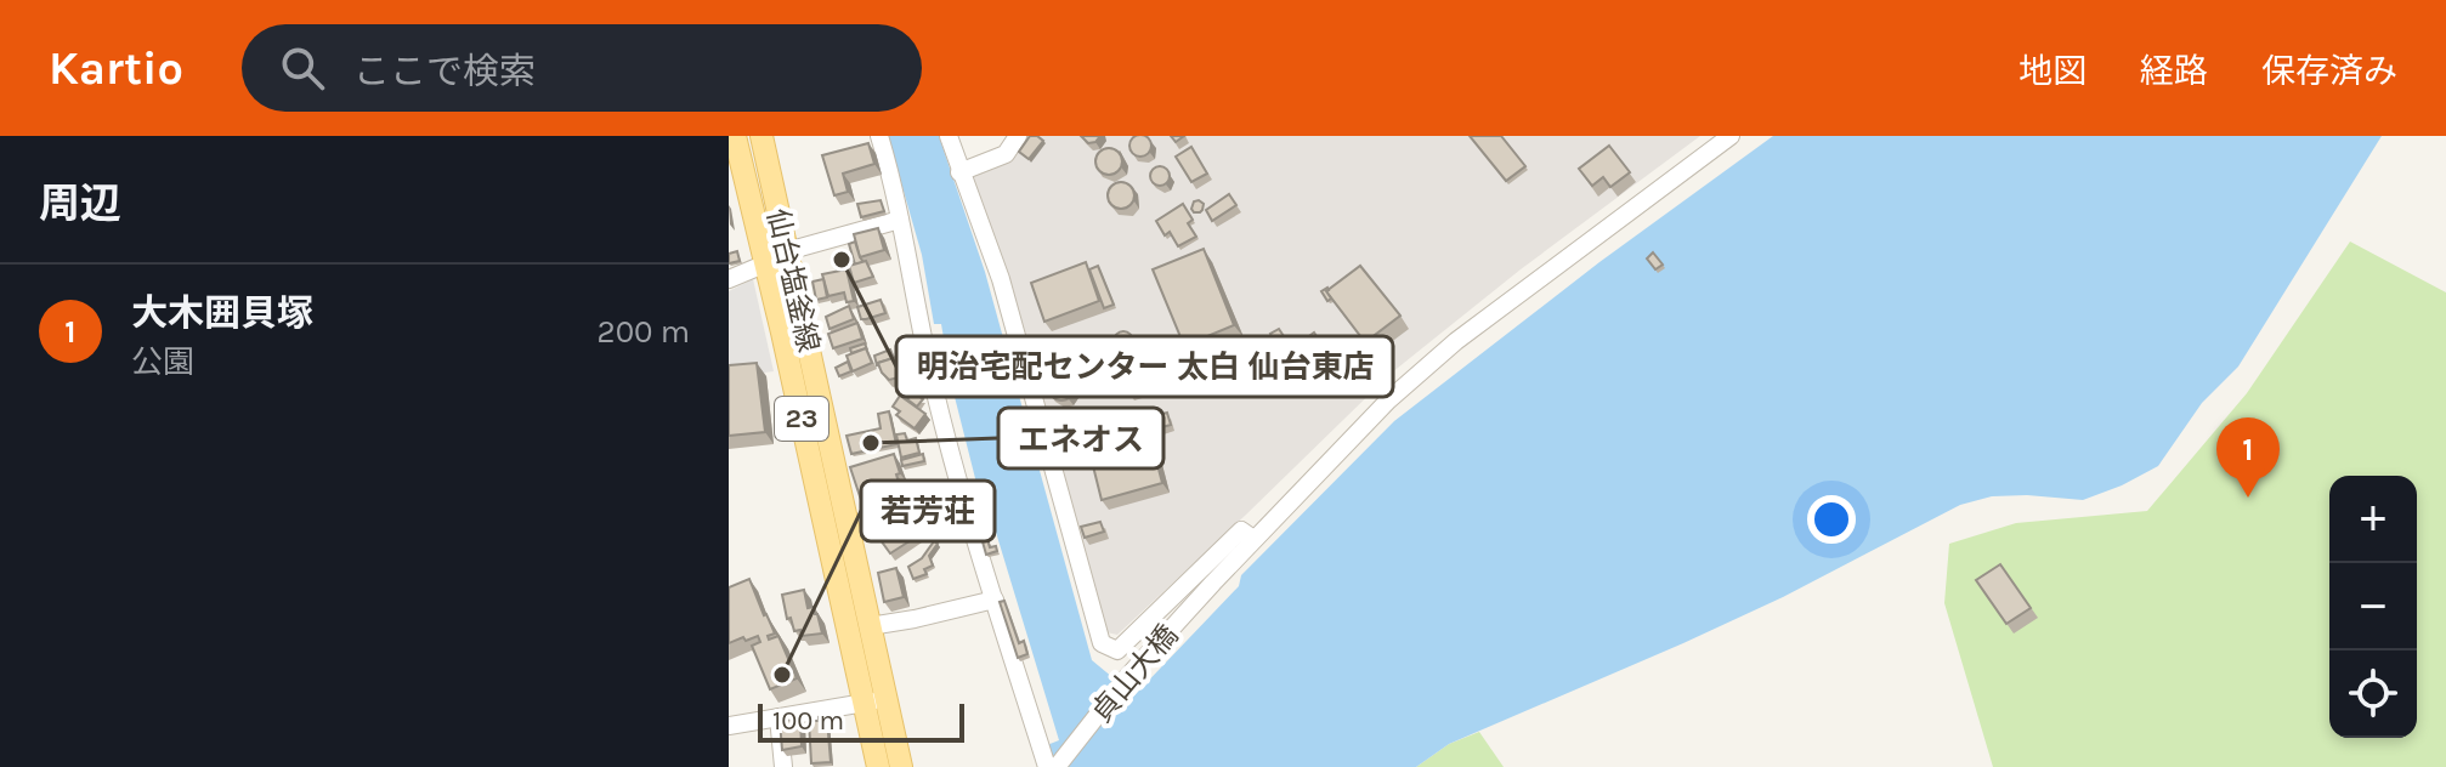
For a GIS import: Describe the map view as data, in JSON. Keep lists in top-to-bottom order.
{
  "streets": {
    "main road": ["仙台塩釜線", "23"],
    "street": ["貞山大橋"]
  },
  "places": ["明治宅配センター 太白 仙台東店", "エネオス", "若芳荘"],
  "scale_bar": "100 m",
  "page": {
    "header": "Kartio",
    "search": "ここで検索",
    "nav": ["地図", "経路", "保存済み"],
    "heading": "周辺",
    "list": [
      {
        "mark": "1",
        "name": "大木囲貝塚",
        "note": "公園",
        "value": "200 m"
      }
    ],
    "pins": "1",
    "map_buttons": ["+", "−"],
    "scale": "100 m"
  }
}
